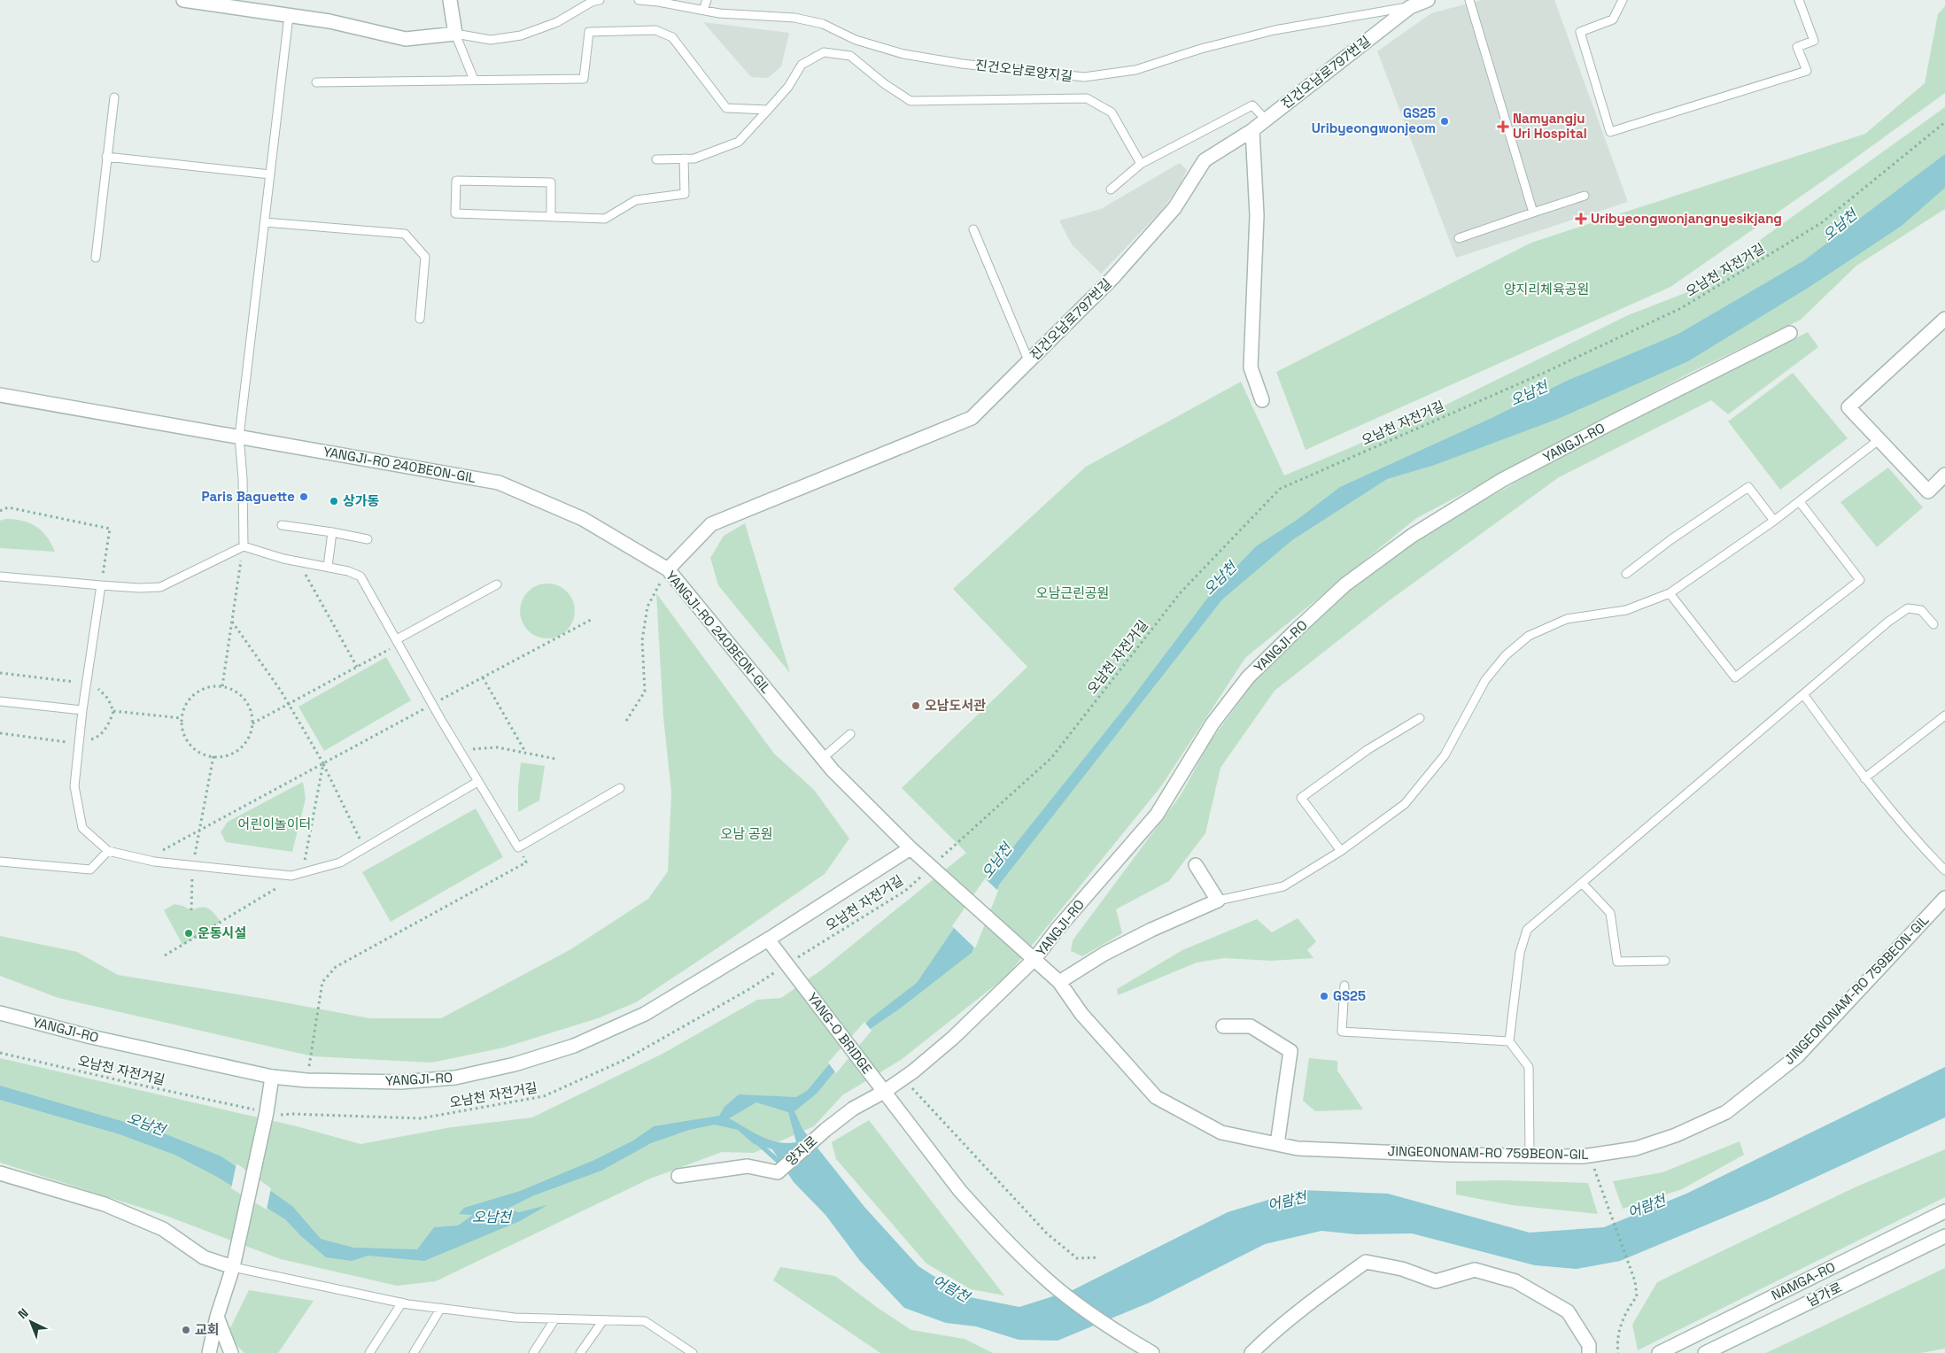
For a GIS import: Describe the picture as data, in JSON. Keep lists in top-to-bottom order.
{
  "streets": {
    "street": [
      "진건오남로797번길",
      "YANGJI-RO",
      "YANGJI-RO 240BEON-GIL",
      "JINGEONONAM-RO 759BEON-GIL",
      "YANG-O BRIDGE",
      "양지로",
      "NAMGA-RO",
      "남가로"
    ],
    "lane": ["진건오남로양지길"],
    "path": ["오남천 자전거길"]
  },
  "crossings": [
    ["진건오남로양지길", "진건오남로797번길"],
    ["진건오남로797번길", "YANGJI-RO 240BEON-GIL"],
    ["오남천 자전거길", "JINGEONONAM-RO 759BEON-GIL"],
    ["오남천 자전거길", "YANG-O BRIDGE"],
    ["YANGJI-RO", "JINGEONONAM-RO 759BEON-GIL"],
    ["YANGJI-RO", "YANG-O BRIDGE"],
    ["YANGJI-RO", "양지로"]
  ],
  "water": ["오남천", "어람천"],
  "parks": [
    "양지리체육공원",
    "오남근린공원",
    "어린이놀이터",
    "오남 공원"
  ],
  "places": {
    "other": [
      "GS25 Uribyeongwonjeom",
      "Paris Baguette",
      "상가동",
      "오남도서관",
      "운동시설",
      "GS25",
      "교회"
    ],
    "health": ["Namyangju Uri Hospital", "Uribyeongwonjangnyesikjang"]
  },
  "north": "top left"
}
